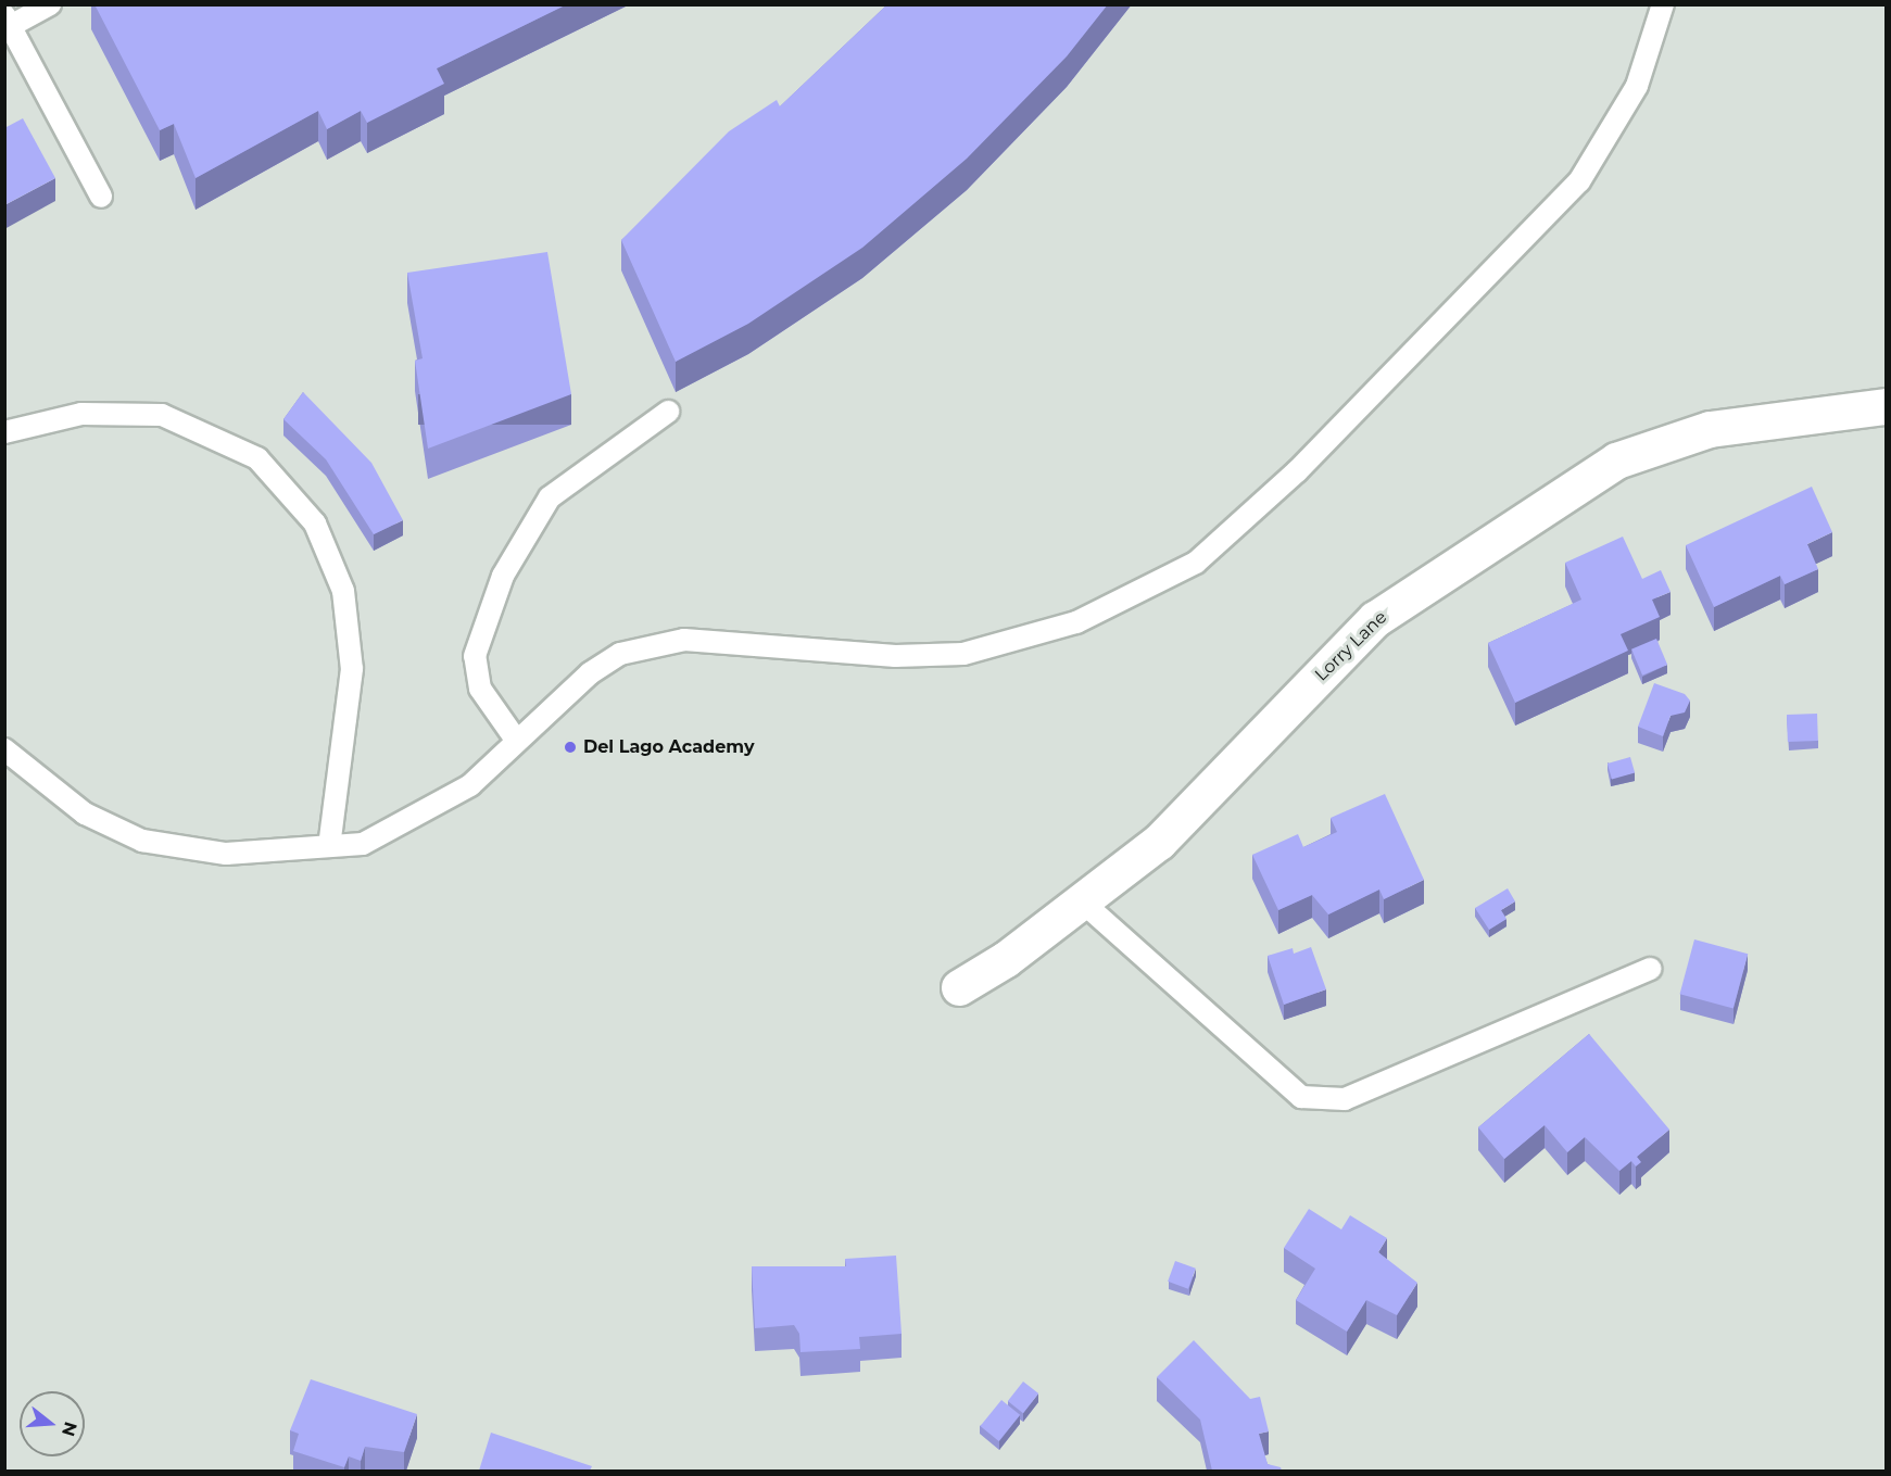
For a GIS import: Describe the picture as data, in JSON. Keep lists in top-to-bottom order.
{
  "streets": {
    "street": ["Lorry Lane"]
  },
  "places": ["Del Lago Academy"],
  "north": "right"
}
